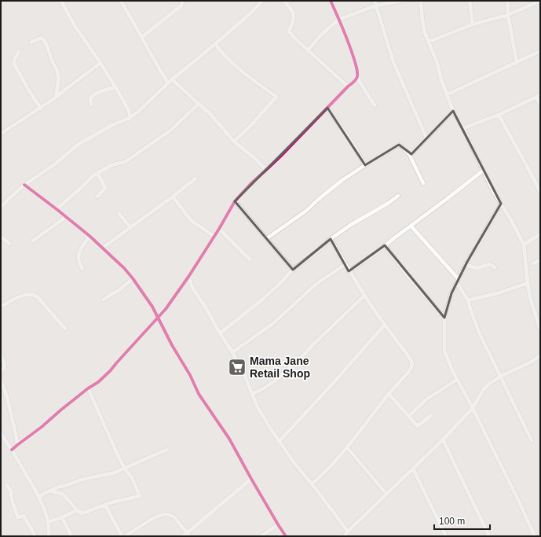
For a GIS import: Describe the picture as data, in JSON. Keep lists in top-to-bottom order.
{
  "places": {
    "supermarket": ["Mama Jane Retail Shop"]
  },
  "scale_bar": "100 m"
}
